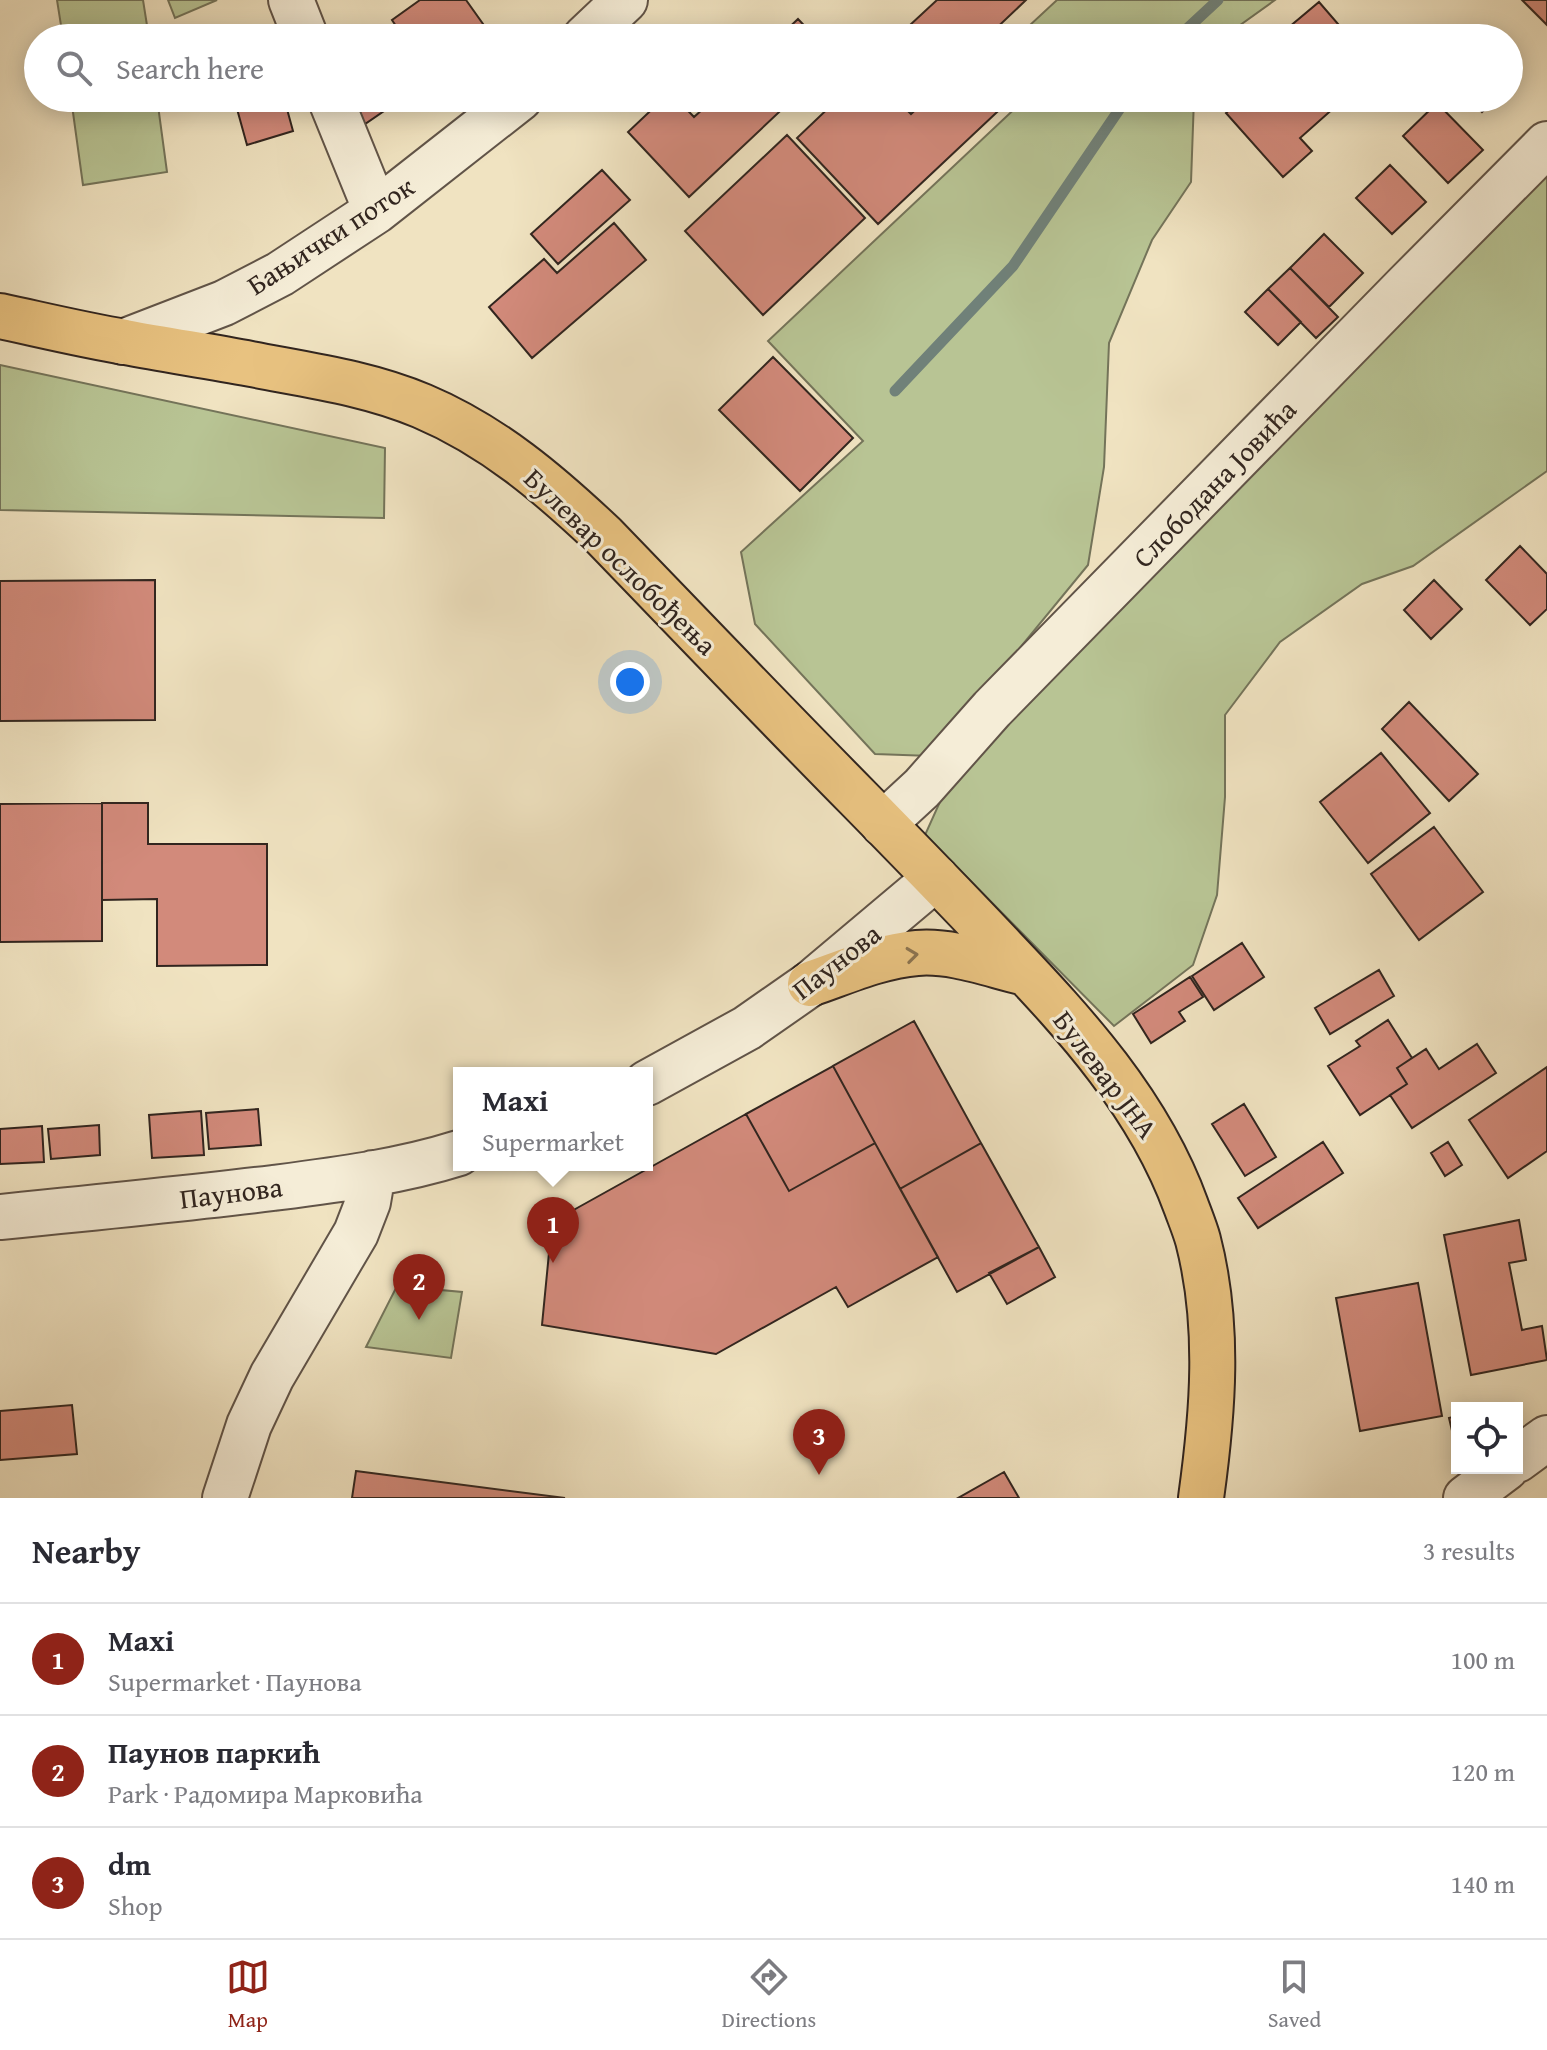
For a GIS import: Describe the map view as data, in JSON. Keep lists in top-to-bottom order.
{
  "streets": {
    "main road": ["Булевар ослобођења", "Булевар ЈНА"],
    "street": ["Бањички поток", "Слободана Јовића", "Паунова"]
  },
  "crossings": [
    ["Бањички поток", "Булевар ослобођења"],
    ["Слободана Јовића", "Булевар ослобођења"],
    ["Булевар ослобођења", "Паунова"],
    ["Булевар ослобођења", "Булевар ЈНА"],
    ["Паунова", "Булевар ЈНА"]
  ],
  "page": {
    "search": "Search here",
    "popup": ["Maxi", "Supermarket"],
    "pins": ["1", "2", "3"],
    "heading": ["Nearby", "3 results"],
    "list": [
      {
        "mark": "1",
        "name": "Maxi",
        "note": "Supermarket · Паунова",
        "value": "100 m"
      },
      {
        "mark": "2",
        "name": "Паунов паркић",
        "note": "Park · Радомира Марковића",
        "value": "120 m"
      },
      {
        "mark": "3",
        "name": "dm",
        "note": "Shop",
        "value": "140 m"
      }
    ],
    "nav": ["Map", "Directions", "Saved"]
  }
}
